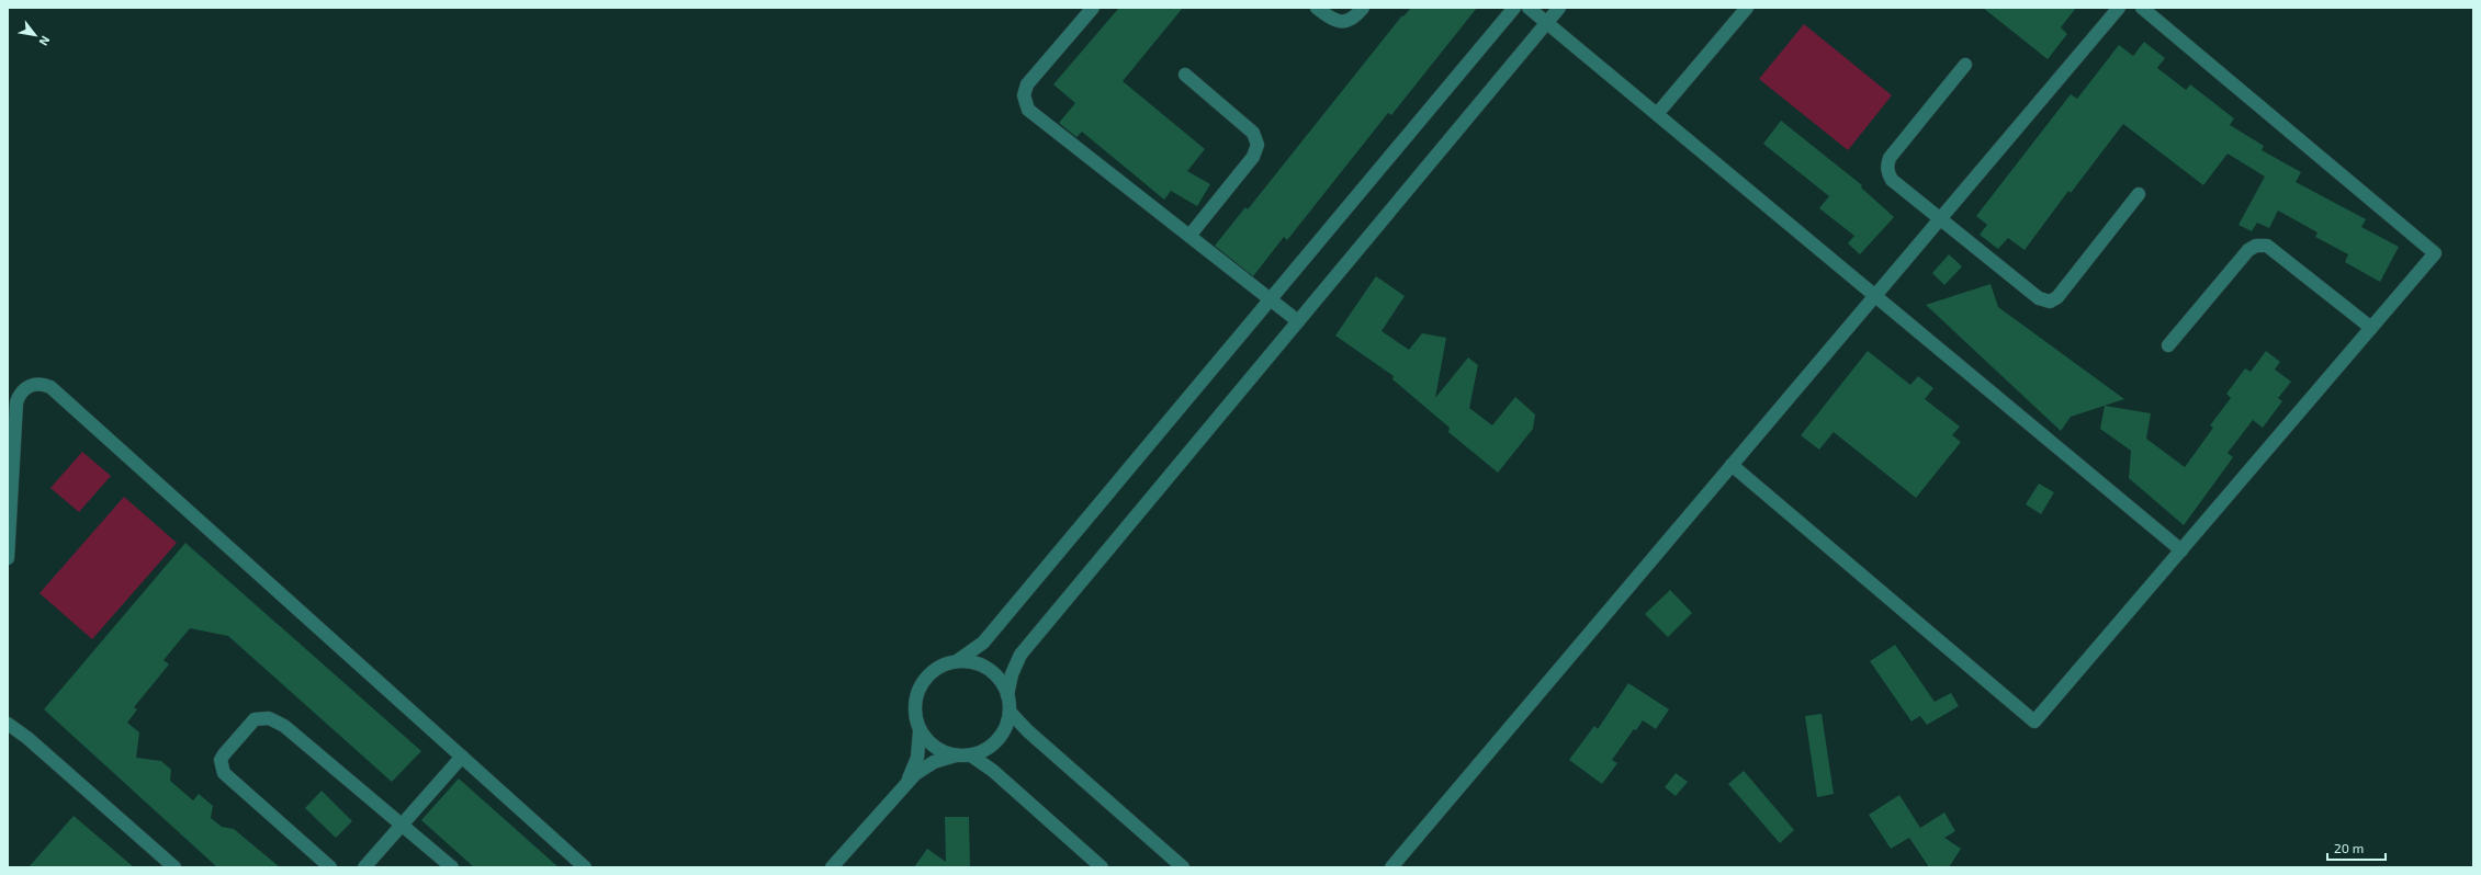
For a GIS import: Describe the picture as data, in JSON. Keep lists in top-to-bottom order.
{
  "scale_bar": "20 m",
  "north": "bottom right"
}
